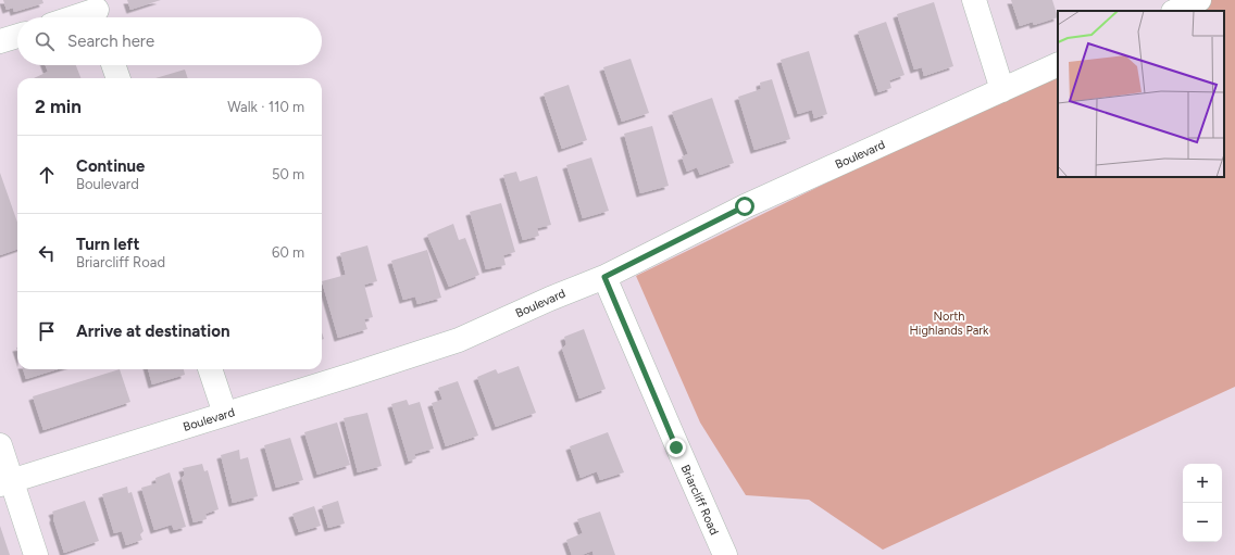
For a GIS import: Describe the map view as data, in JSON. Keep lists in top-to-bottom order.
{
  "streets": {
    "street": ["Boulevard", "Briarcliff Road"]
  },
  "crossings": [
    ["Boulevard", "Briarcliff Road"]
  ],
  "parks": ["North Highlands Park"],
  "page": {
    "search": "Search here",
    "heading": ["2 min", "Walk · 110 m"],
    "list": [
      ["Continue", "Boulevard", "50 m"],
      ["Turn left", "Briarcliff Road", "60 m"],
      "Arrive at destination"
    ],
    "map_buttons": ["+", "−"]
  }
}
